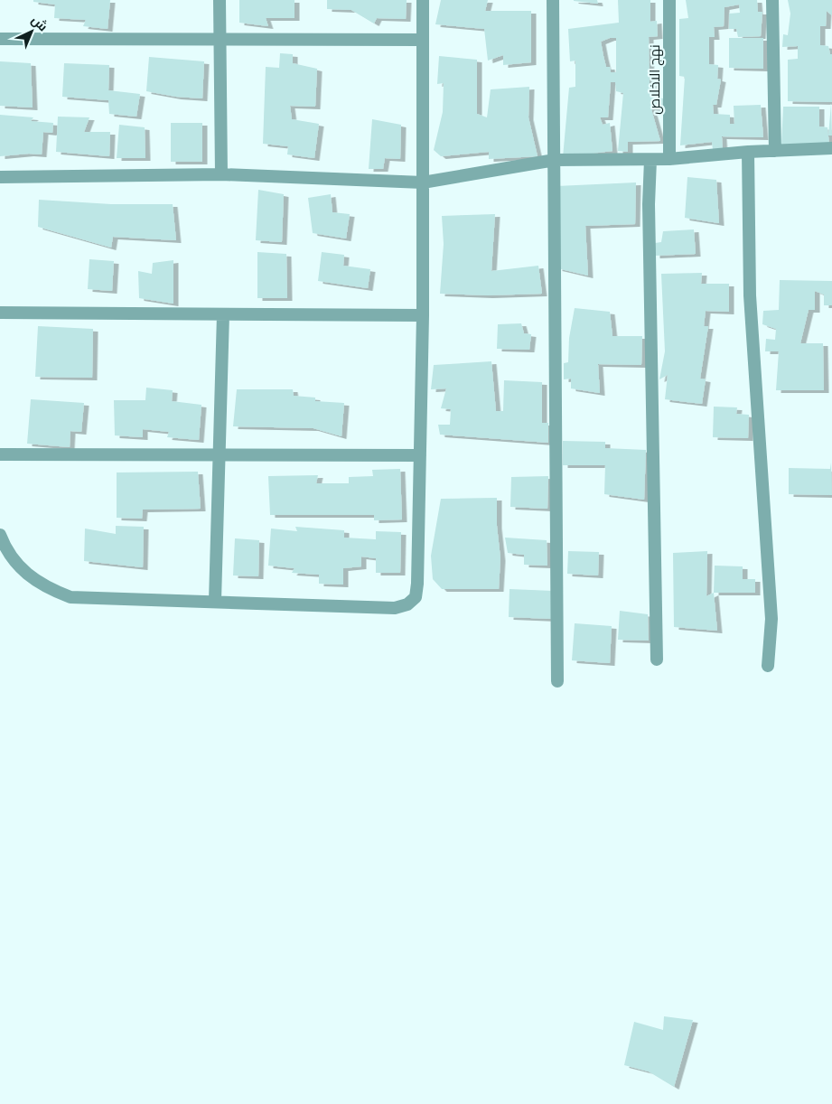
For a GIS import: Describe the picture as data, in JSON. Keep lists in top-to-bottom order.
{
  "streets": {
    "street": ["نهج الاخلاص"]
  },
  "north": "top right"
}
